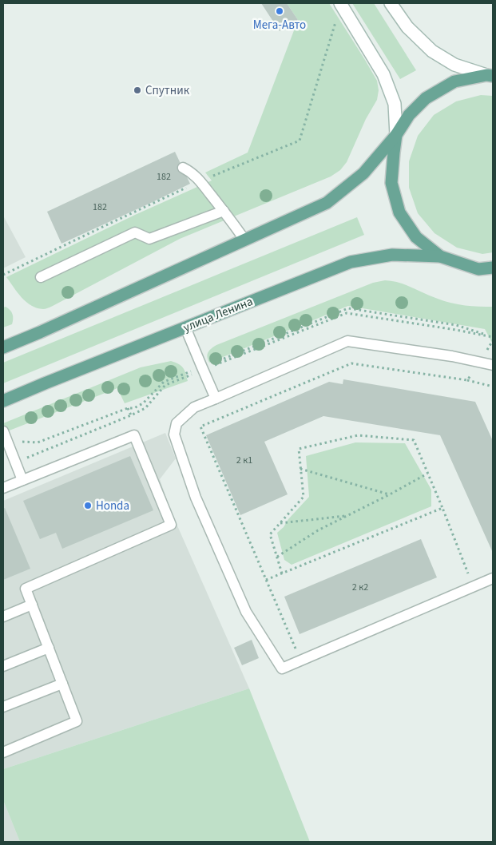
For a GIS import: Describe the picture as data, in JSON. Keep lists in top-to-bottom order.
{
  "streets": {
    "main road": ["улица Ленина"]
  },
  "places": ["Мега-Авто", "Спутник", "Honda"],
  "house_numbers": [
    "182",
    "182",
    "2 к1",
    "2 к2"
  ]
}
